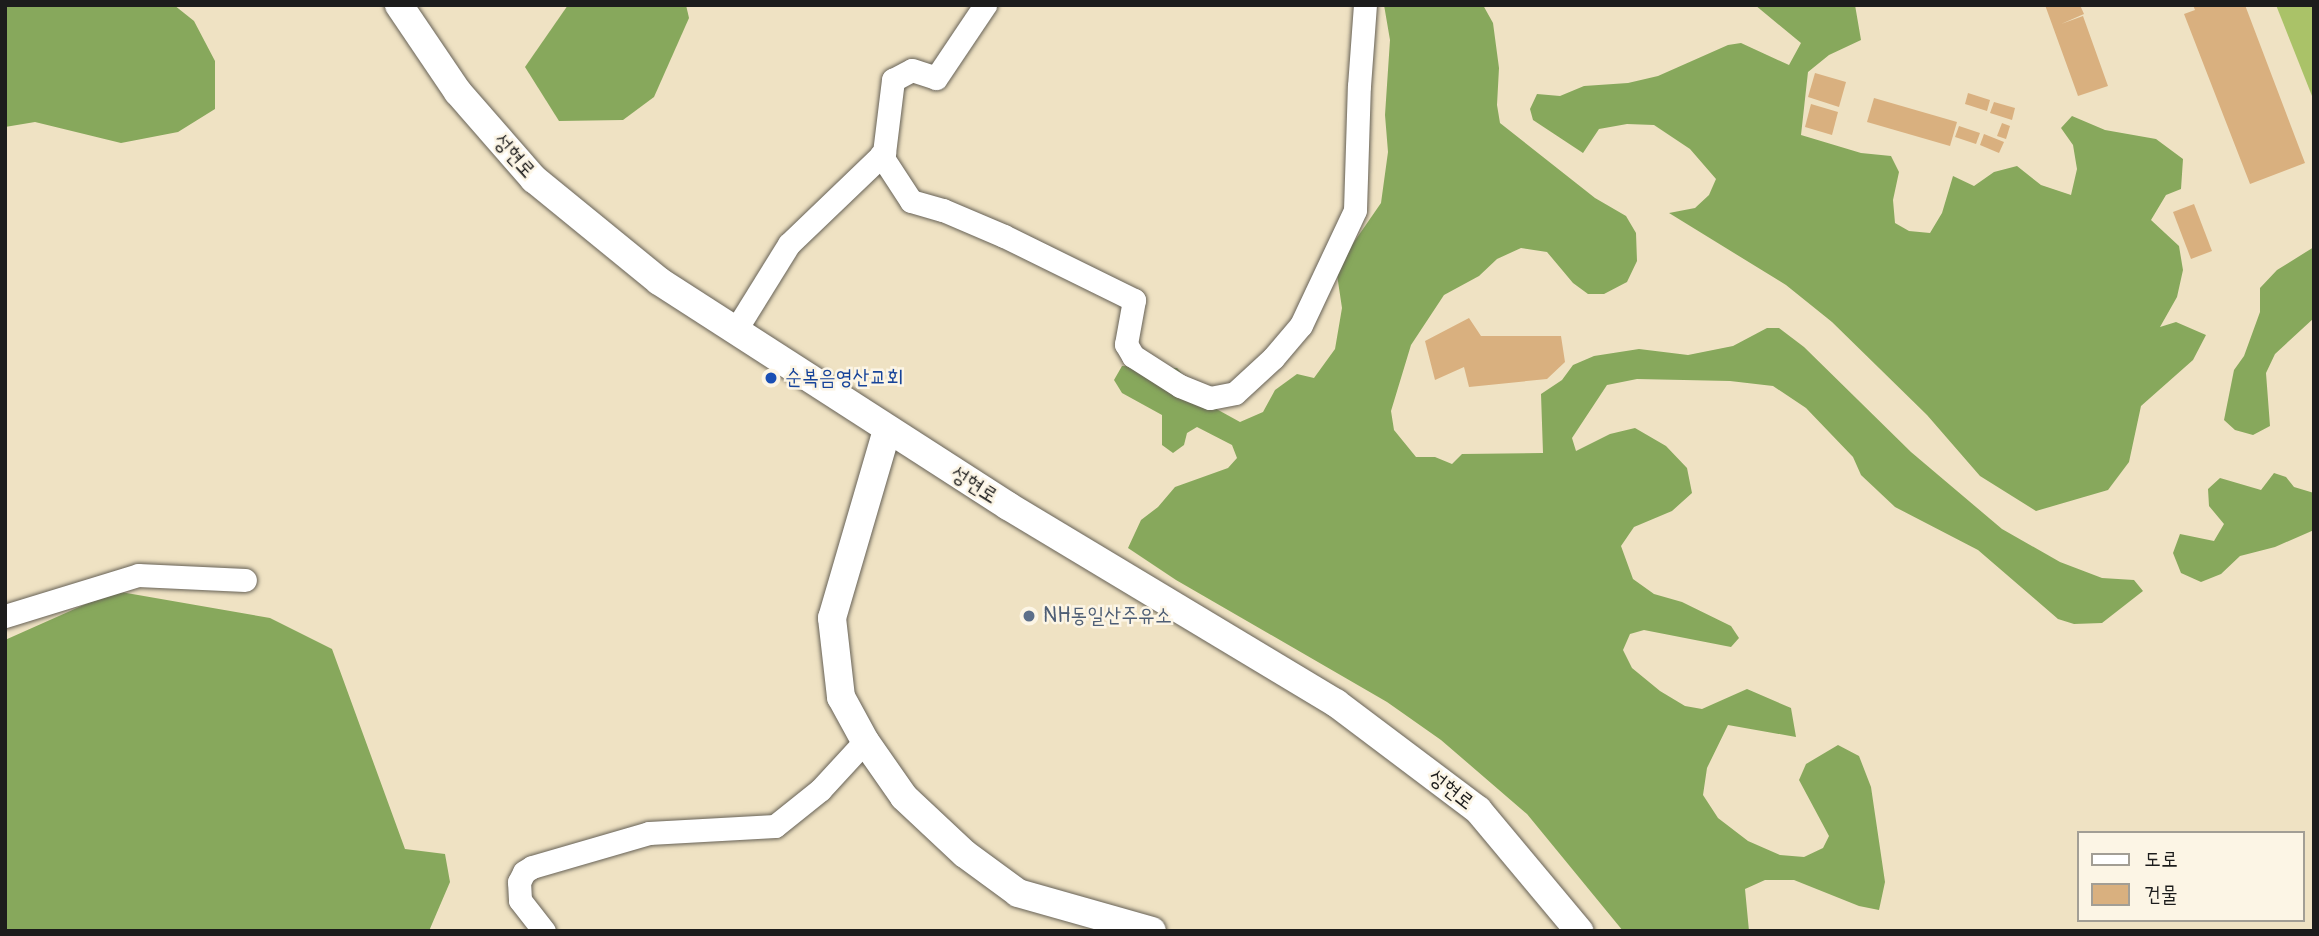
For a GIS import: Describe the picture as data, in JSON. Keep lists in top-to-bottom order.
{
  "streets": {
    "main road": ["성현로"]
  },
  "places": ["순복음영산교회", "NH동일산주유소"],
  "legend": ["도로", "건물"]
}
